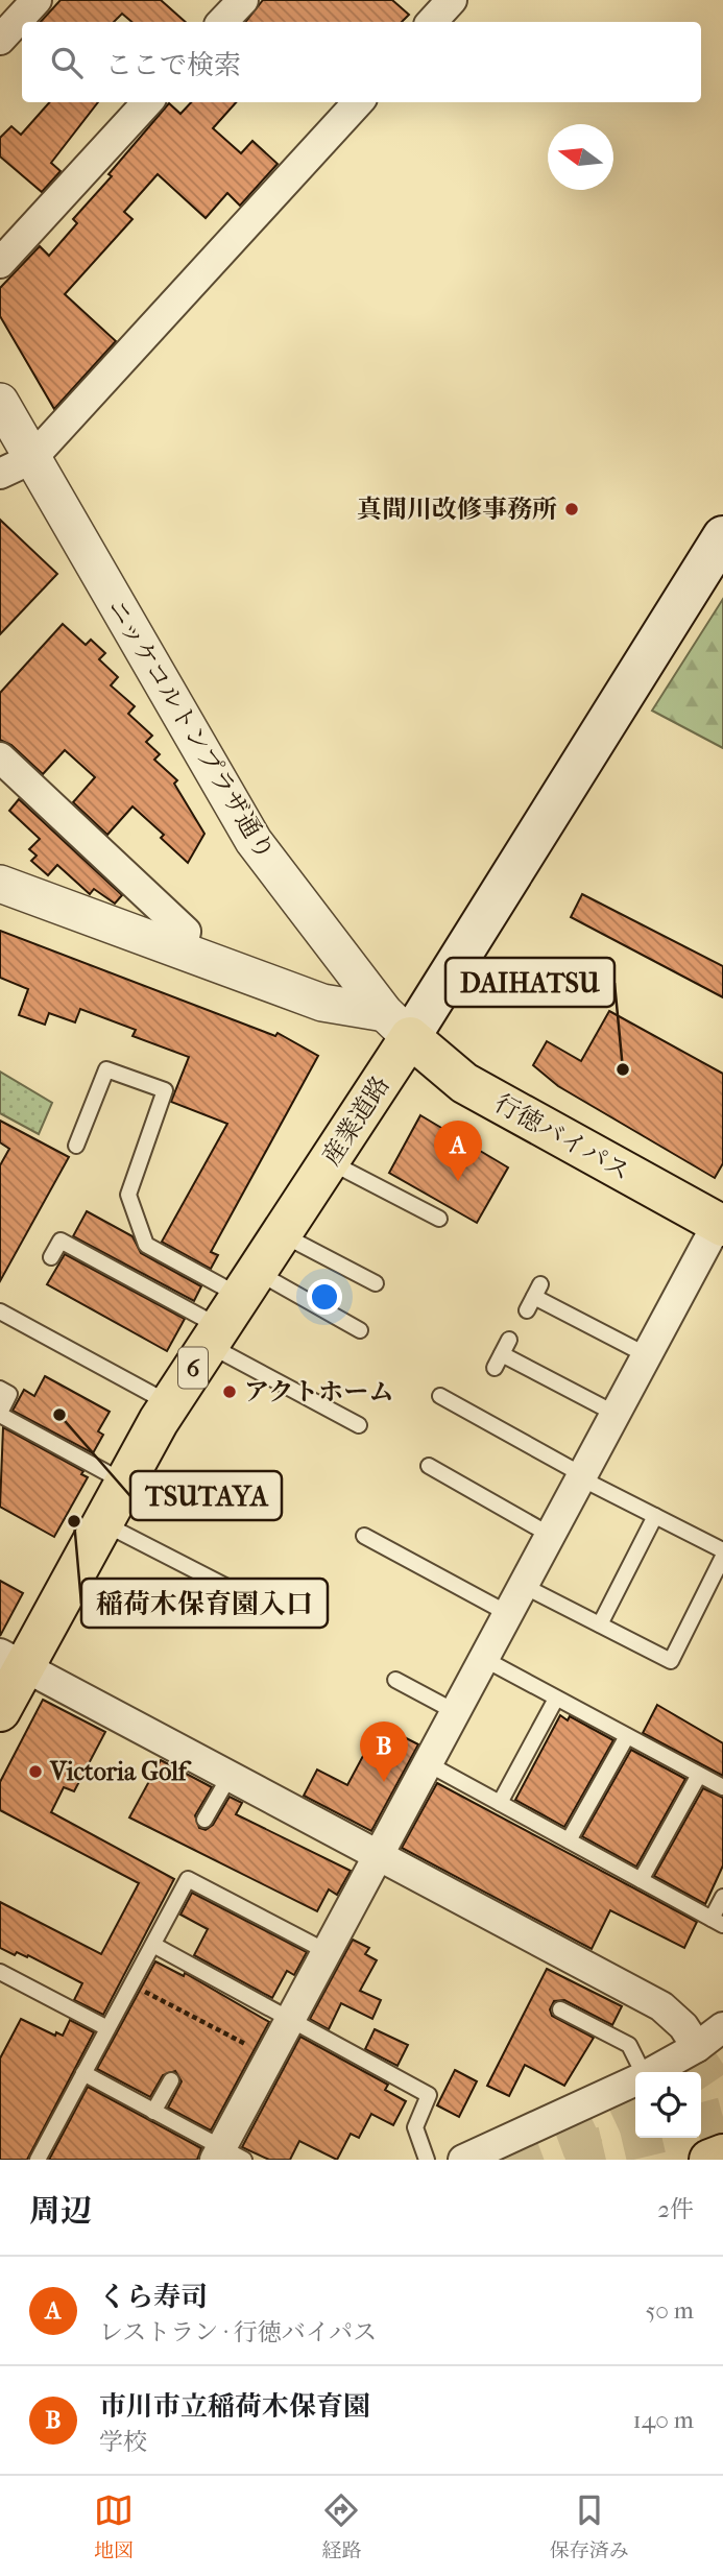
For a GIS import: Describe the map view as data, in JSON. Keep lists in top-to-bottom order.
{
  "streets": {
    "main road": ["産業道路", "行徳バイパス", "6"],
    "street": ["ニッケコルトンプラザ通り"]
  },
  "crossings": [
    ["ニッケコルトンプラザ通り", "産業道路"],
    ["ニッケコルトンプラザ通り", "行徳バイパス"],
    ["産業道路", "行徳バイパス"]
  ],
  "places": [
    "真間川改修事務所",
    "DAIHATSU",
    "アクトホーム",
    "TSUTAYA",
    "稲荷木保育園入口",
    "Victoria Golf"
  ],
  "north": "left",
  "page": {
    "search": "ここで検索",
    "pins": ["A", "B"],
    "heading": ["周辺", "2件"],
    "list": [
      {
        "mark": "A",
        "name": "くら寿司",
        "note": "レストラン · 行徳バイパス",
        "value": "50 m"
      },
      {
        "mark": "B",
        "name": "市川市立稲荷木保育園",
        "note": "学校",
        "value": "140 m"
      }
    ],
    "nav": ["地図", "経路", "保存済み"]
  }
}
